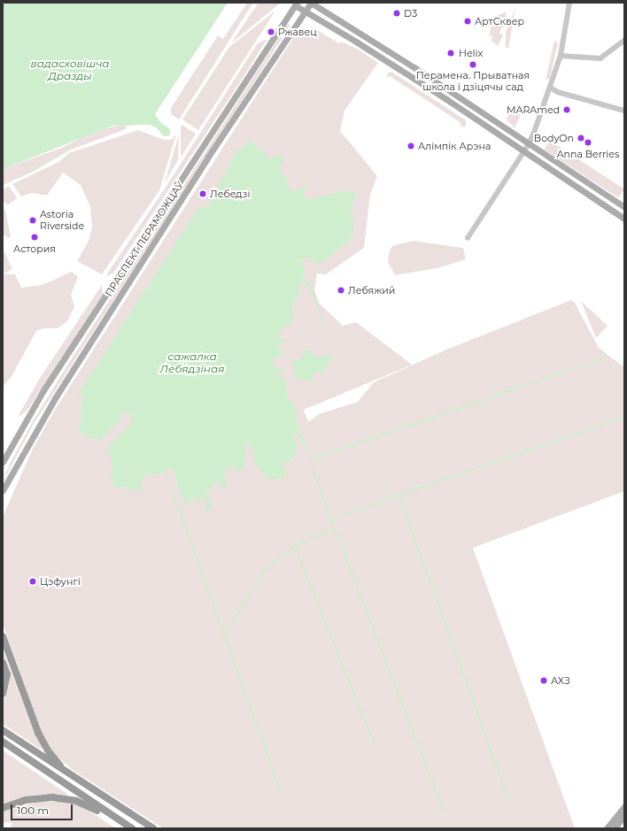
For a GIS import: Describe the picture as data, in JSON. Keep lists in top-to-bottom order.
{
  "streets": {
    "main road": ["ПРАСПЕКТ ПЕРАМОЖЦАЎ"]
  },
  "water": ["вадасховішча Дразды", "сажалка Лебядзіная"],
  "places": [
    "D3",
    "АртСквер",
    "Ржавец",
    "Helix",
    "Перамена. Прыватная школа і дзіцячы сад",
    "MARAmed",
    "BodyOn",
    "Anna Berries",
    "Алімпік Арэна",
    "Лебедзі",
    "Astoria Riverside",
    "Астория",
    "Лебяжий",
    "Цэфунгі",
    "АХЗ"
  ],
  "scale_bar": "100 m"
}
